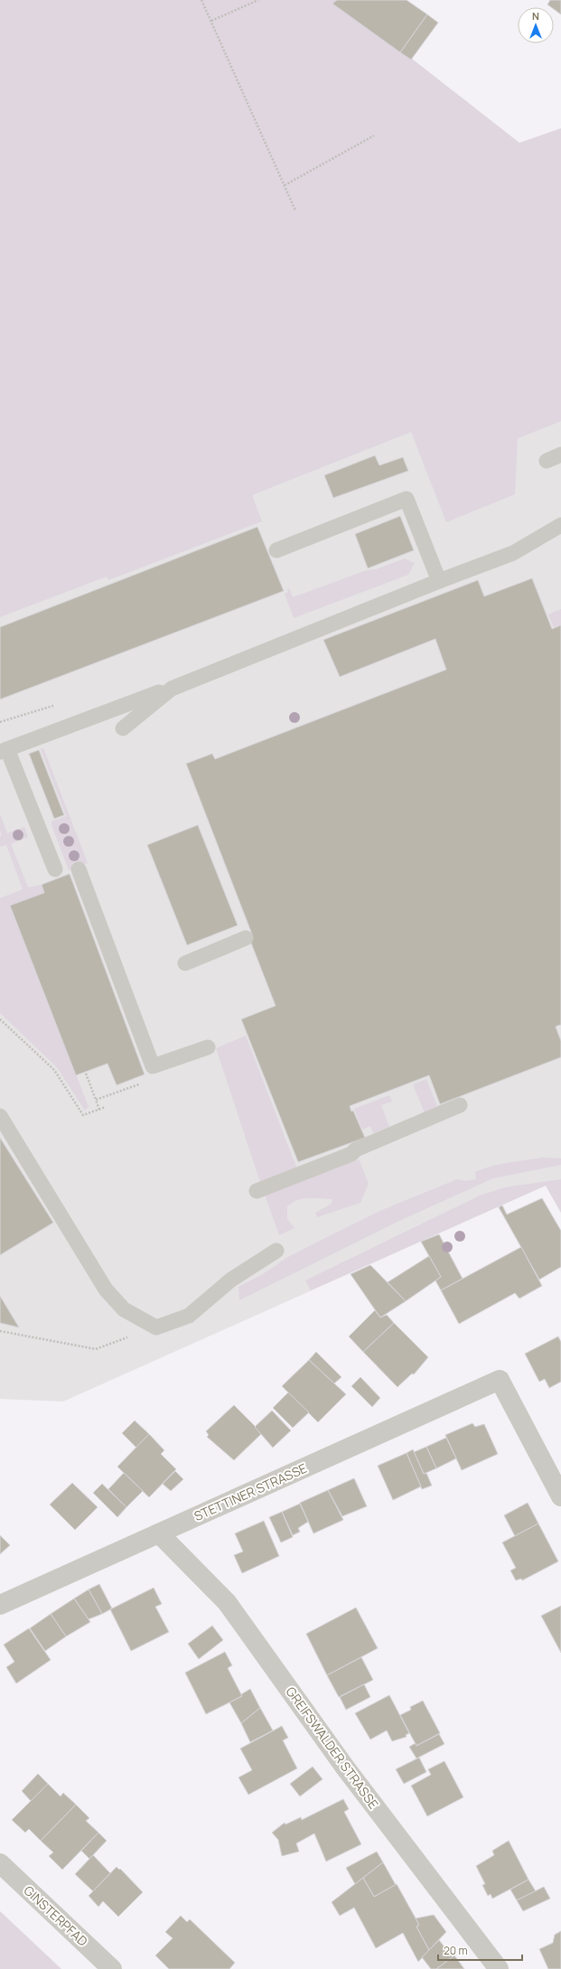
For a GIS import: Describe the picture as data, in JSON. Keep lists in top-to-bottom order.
{
  "streets": {
    "street": ["STETTINER STRASSE", "GREIFSWALDER STRASSE", "GINSTERPFAD"]
  },
  "crossings": [
    ["STETTINER STRASSE", "GREIFSWALDER STRASSE"]
  ],
  "scale_bar": "20 m",
  "north": "top"
}
